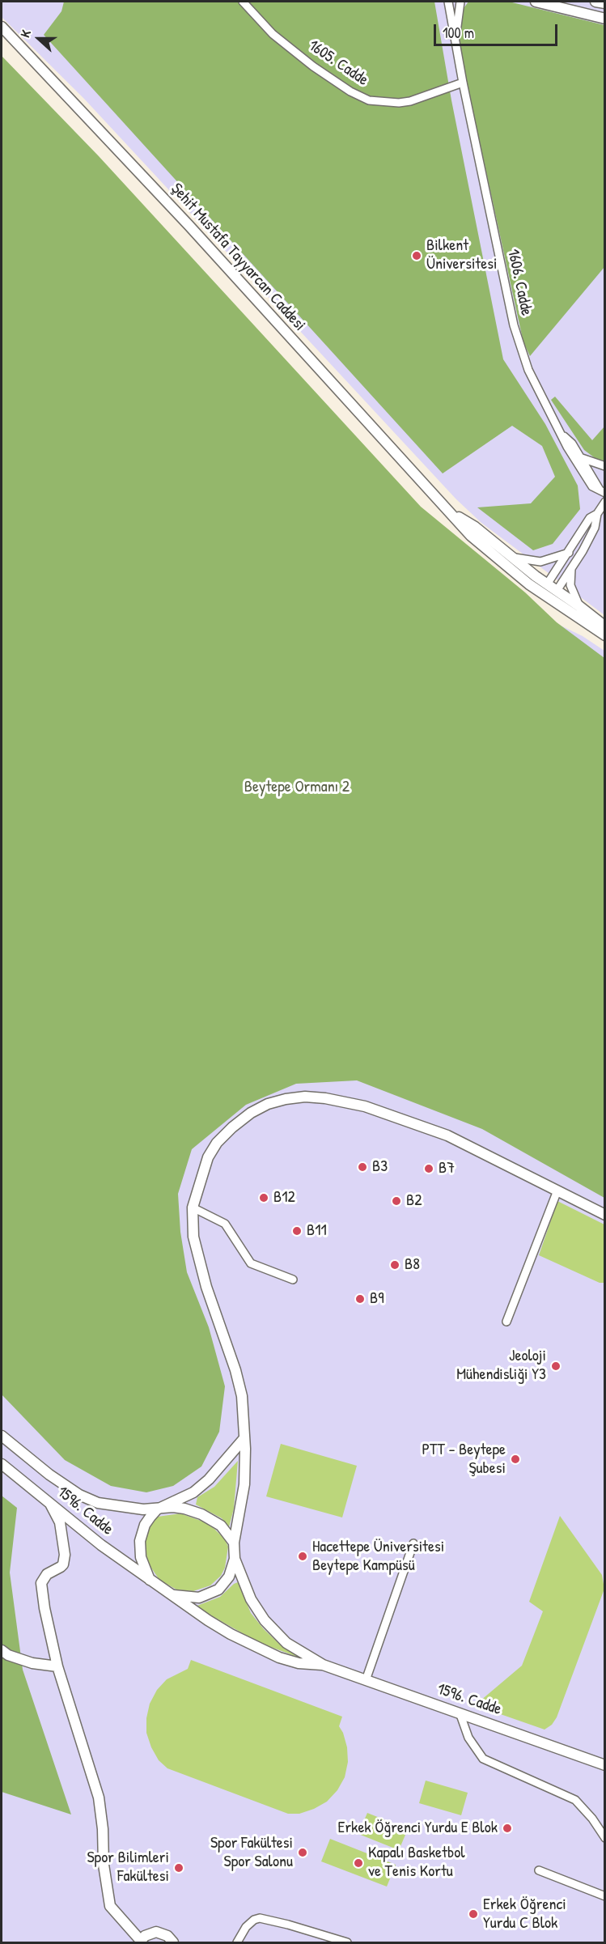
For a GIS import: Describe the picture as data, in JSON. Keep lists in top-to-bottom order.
{
  "streets": {
    "main road": ["Şehit Mustafa Tayyarcan Caddesi", "1596. Cadde"],
    "street": ["1605. Cadde", "1606. Cadde"]
  },
  "crossings": [
    ["1605. Cadde", "1606. Cadde"]
  ],
  "parks": ["Beytepe Ormanı 2"],
  "places": [
    "Bilkent Üniversitesi",
    "B3",
    "B7",
    "B12",
    "B2",
    "B11",
    "B8",
    "B9",
    "Jeoloji Mühendisliği Y3",
    "PTT - Beytepe Şubesi",
    "Hacettepe Üniversitesi Beytepe Kampüsü",
    "Erkek Öğrenci Yurdu E Blok",
    "Spor Fakültesi Spor Salonu",
    "Kapalı Basketbol ve Tenis Kortu",
    "Spor Bilimleri Fakültesi",
    "Erkek Öğrenci Yurdu C Blok"
  ],
  "scale_bar": "100 m",
  "north": "left"
}
